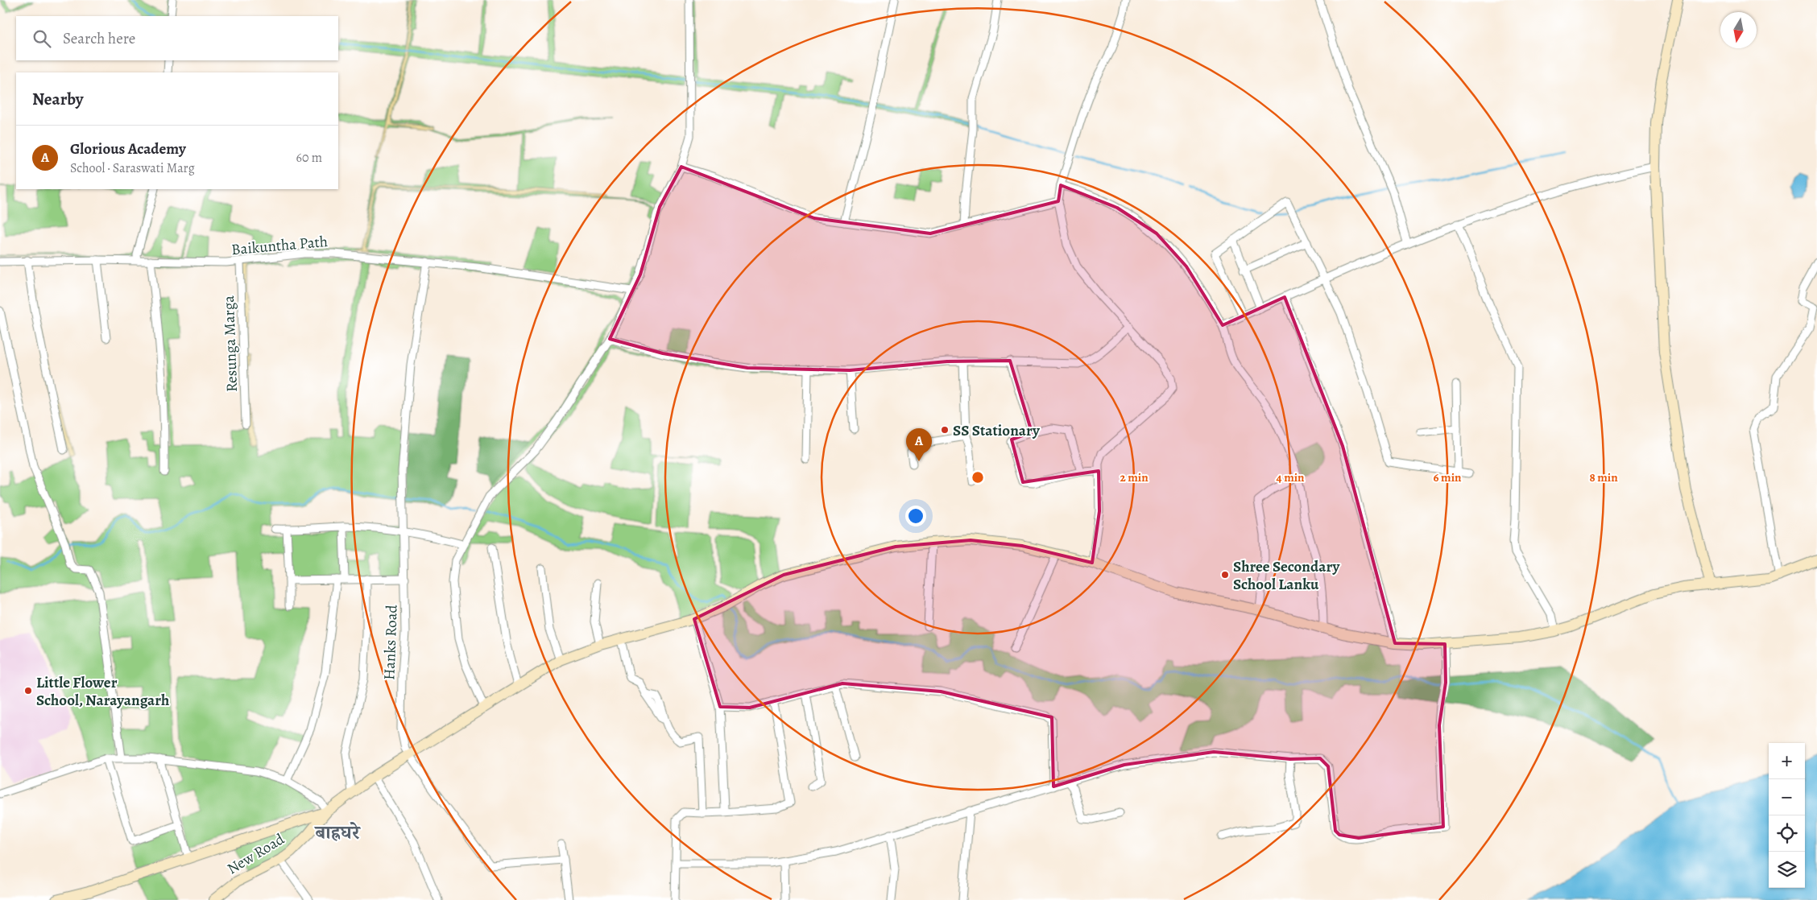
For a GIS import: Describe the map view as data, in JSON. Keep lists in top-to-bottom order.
{
  "streets": {
    "street": [
      "Baikuntha Path",
      "Resunga Marga",
      "Hanks Road",
      "New Road"
    ]
  },
  "crossings": [
    ["Baikuntha Path", "Resunga Marga"],
    ["Baikuntha Path", "Hanks Road"]
  ],
  "districts": ["बाह्रघरे"],
  "places": ["SS Stationary", "Shree Secondary School Lanku", "Little Flower School, Narayangarh"],
  "north": "bottom",
  "page": {
    "search": "Search here",
    "heading": "Nearby",
    "list": [
      {
        "mark": "A",
        "name": "Glorious Academy",
        "note": "School · Saraswati Marg",
        "value": "60 m"
      }
    ],
    "pins": "A",
    "map_buttons": ["+", "−"]
  },
  "rings": [
    "2 min",
    "4 min",
    "6 min",
    "8 min"
  ]
}
